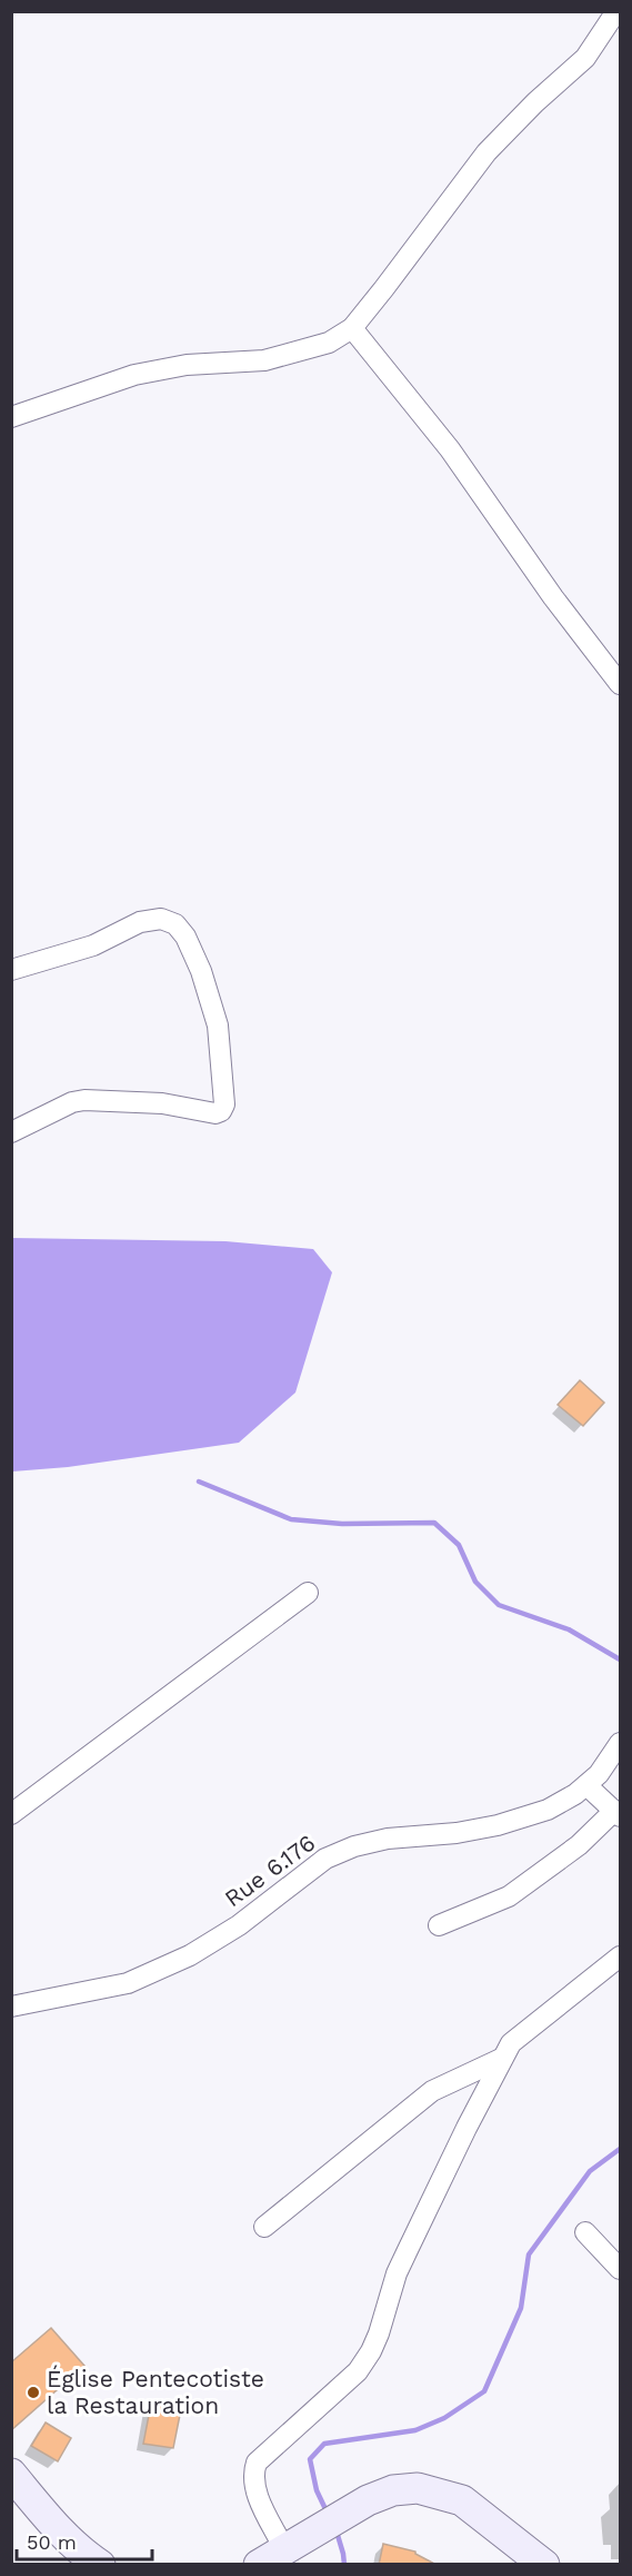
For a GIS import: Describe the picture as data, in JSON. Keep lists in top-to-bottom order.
{
  "streets": {
    "street": ["Rue 6.176"]
  },
  "places": ["Église Pentecotiste la Restauration"],
  "scale_bar": "50 m"
}
